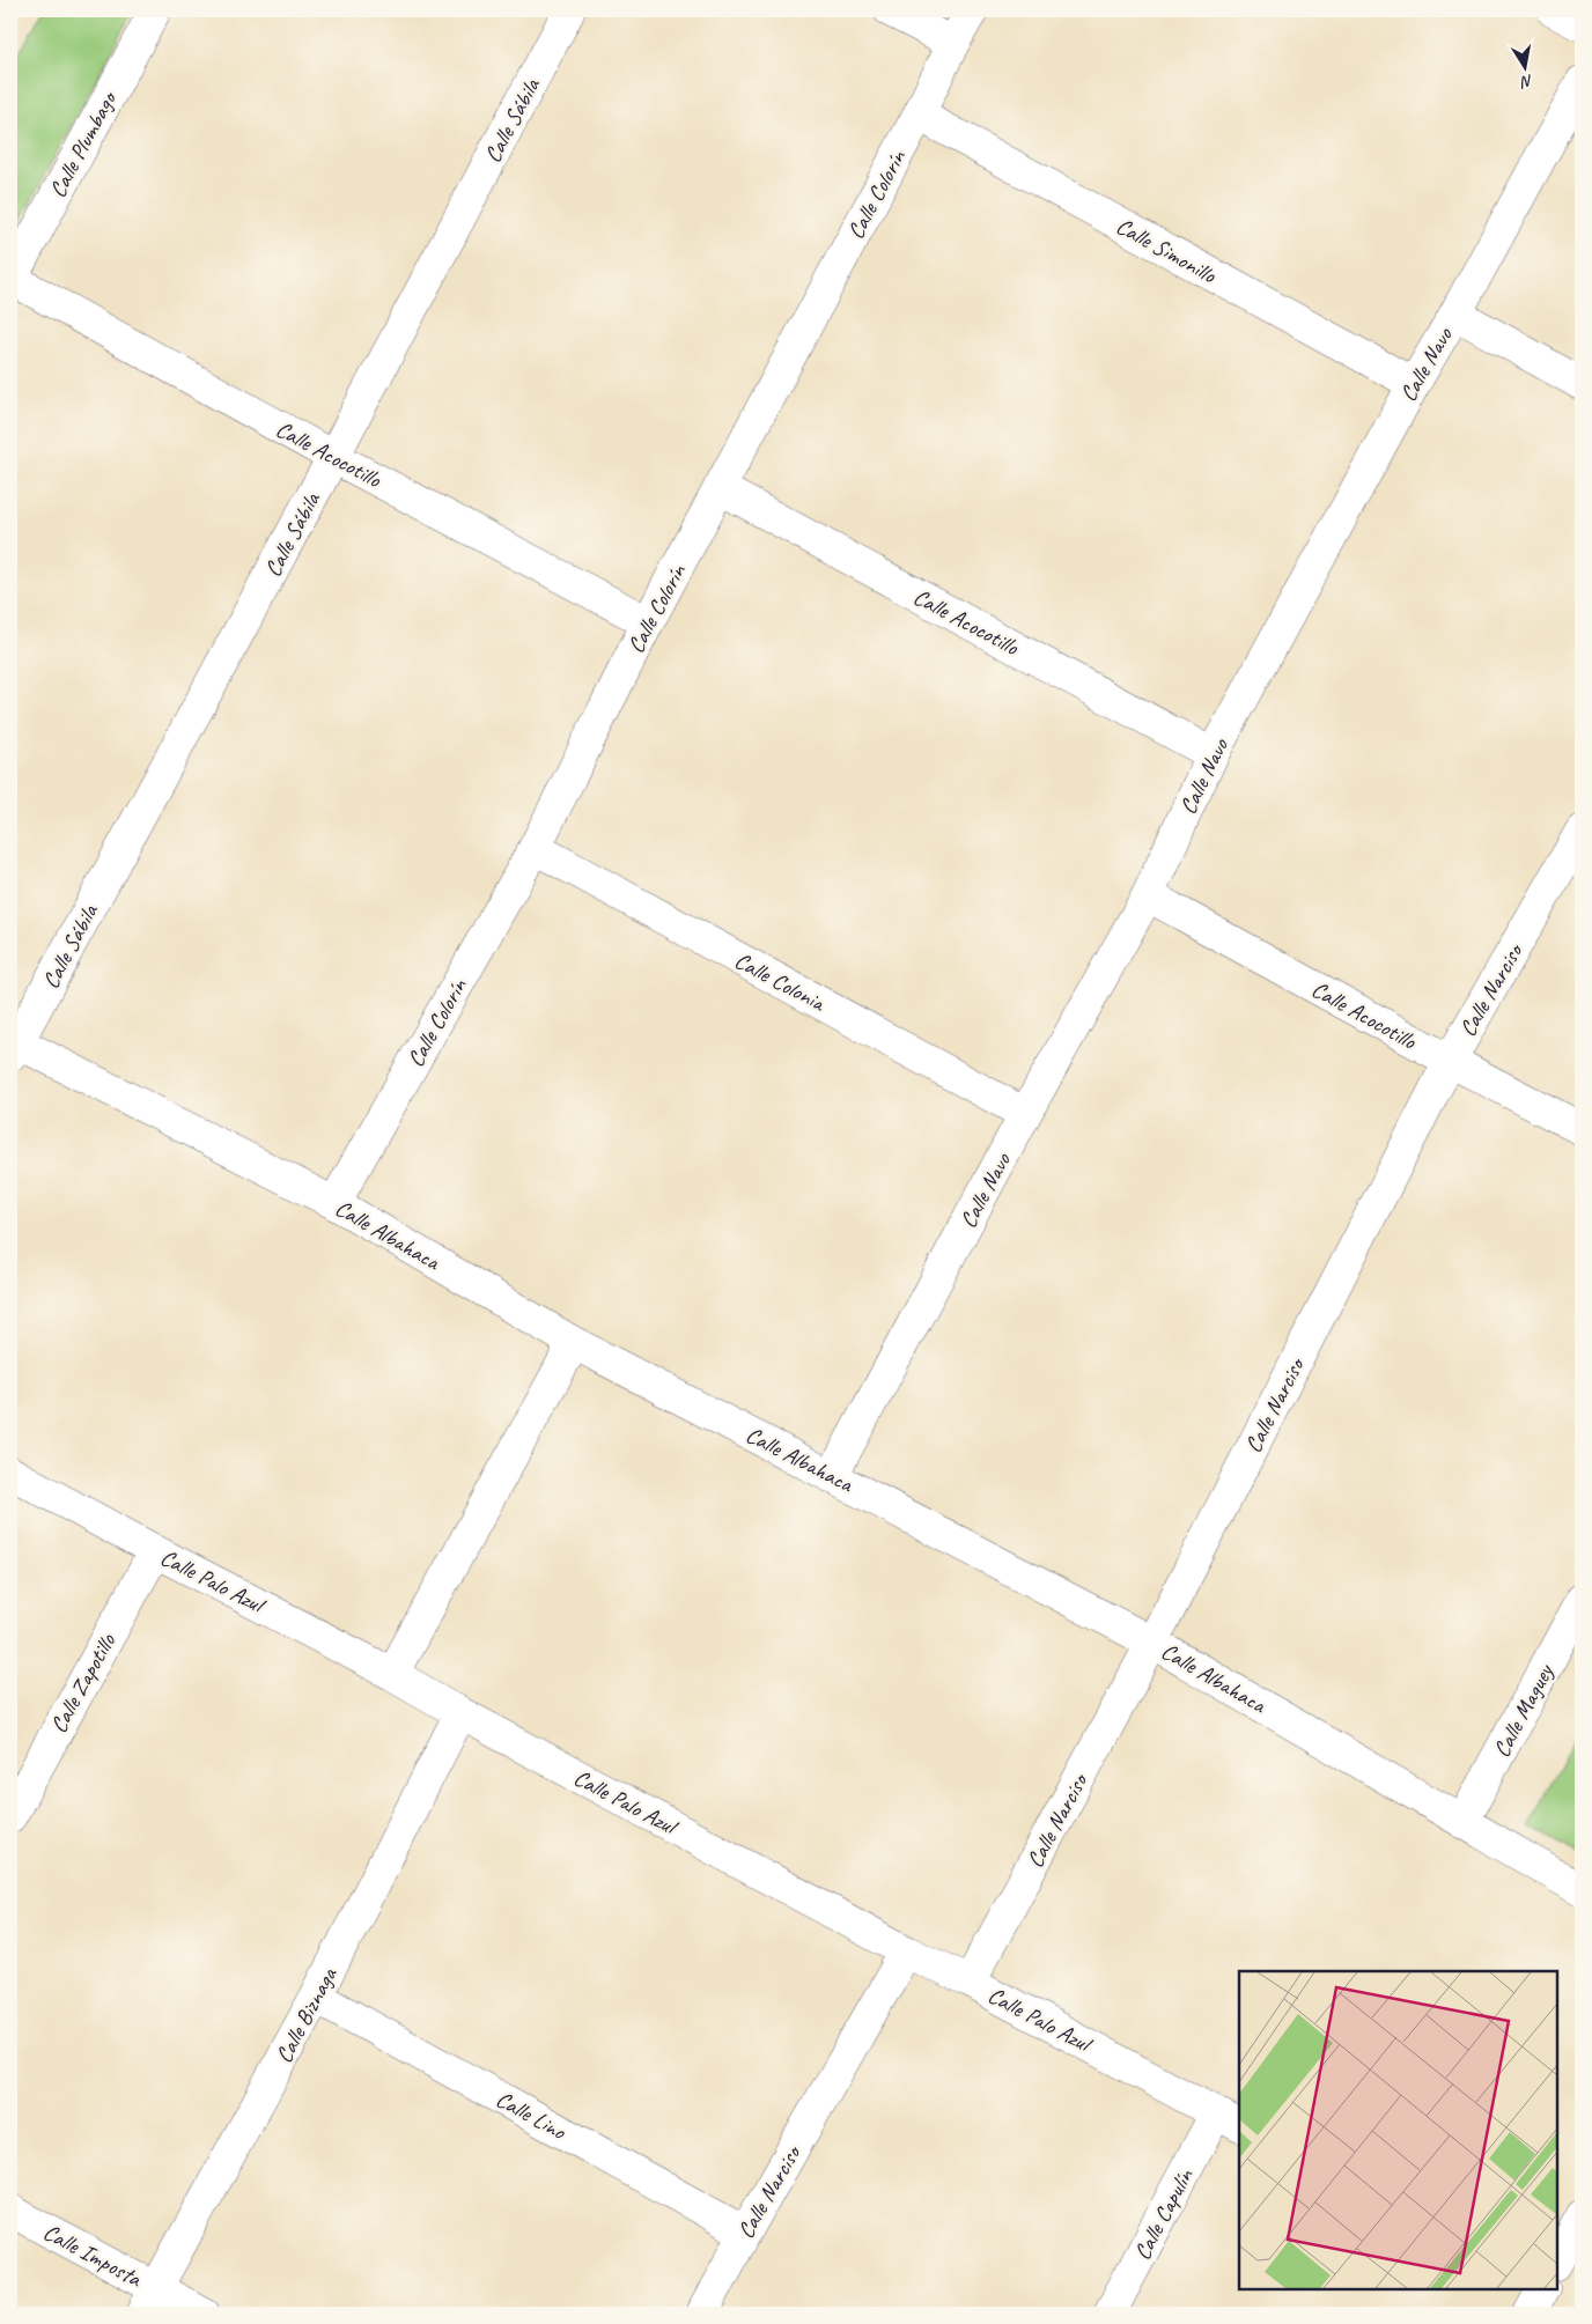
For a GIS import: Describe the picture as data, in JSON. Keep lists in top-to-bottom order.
{
  "streets": {
    "street": [
      "Calle Sábila",
      "Calle Plumbago",
      "Calle Colorín",
      "Calle Simonillo",
      "Calle Navo",
      "Calle Acocotillo",
      "Calle Colonia",
      "Calle Narciso",
      "Calle Albahaca",
      "Calle Palo Azul",
      "Calle Zapotillo",
      "Calle Maguey",
      "Calle Biznaga",
      "Calle Lino",
      "Calle Capulín",
      "Calle Imposta"
    ]
  },
  "crossings": [
    ["Calle Sábila", "Calle Acocotillo"],
    ["Calle Sábila", "Calle Albahaca"],
    ["Calle Plumbago", "Calle Acocotillo"],
    ["Calle Colorín", "Calle Simonillo"],
    ["Calle Colorín", "Calle Acocotillo"],
    ["Calle Colorín", "Calle Colonia"],
    ["Calle Colorín", "Calle Albahaca"],
    ["Calle Simonillo", "Calle Navo"],
    ["Calle Navo", "Calle Acocotillo"],
    ["Calle Navo", "Calle Colonia"],
    ["Calle Navo", "Calle Albahaca"],
    ["Calle Acocotillo", "Calle Narciso"],
    ["Calle Narciso", "Calle Albahaca"],
    ["Calle Narciso", "Calle Palo Azul"],
    ["Calle Narciso", "Calle Lino"],
    ["Calle Albahaca", "Calle Maguey"],
    ["Calle Palo Azul", "Calle Zapotillo"],
    ["Calle Palo Azul", "Calle Biznaga"],
    ["Calle Palo Azul", "Calle Capulín"],
    ["Calle Biznaga", "Calle Lino"],
    ["Calle Biznaga", "Calle Imposta"]
  ],
  "north": "bottom"
}
